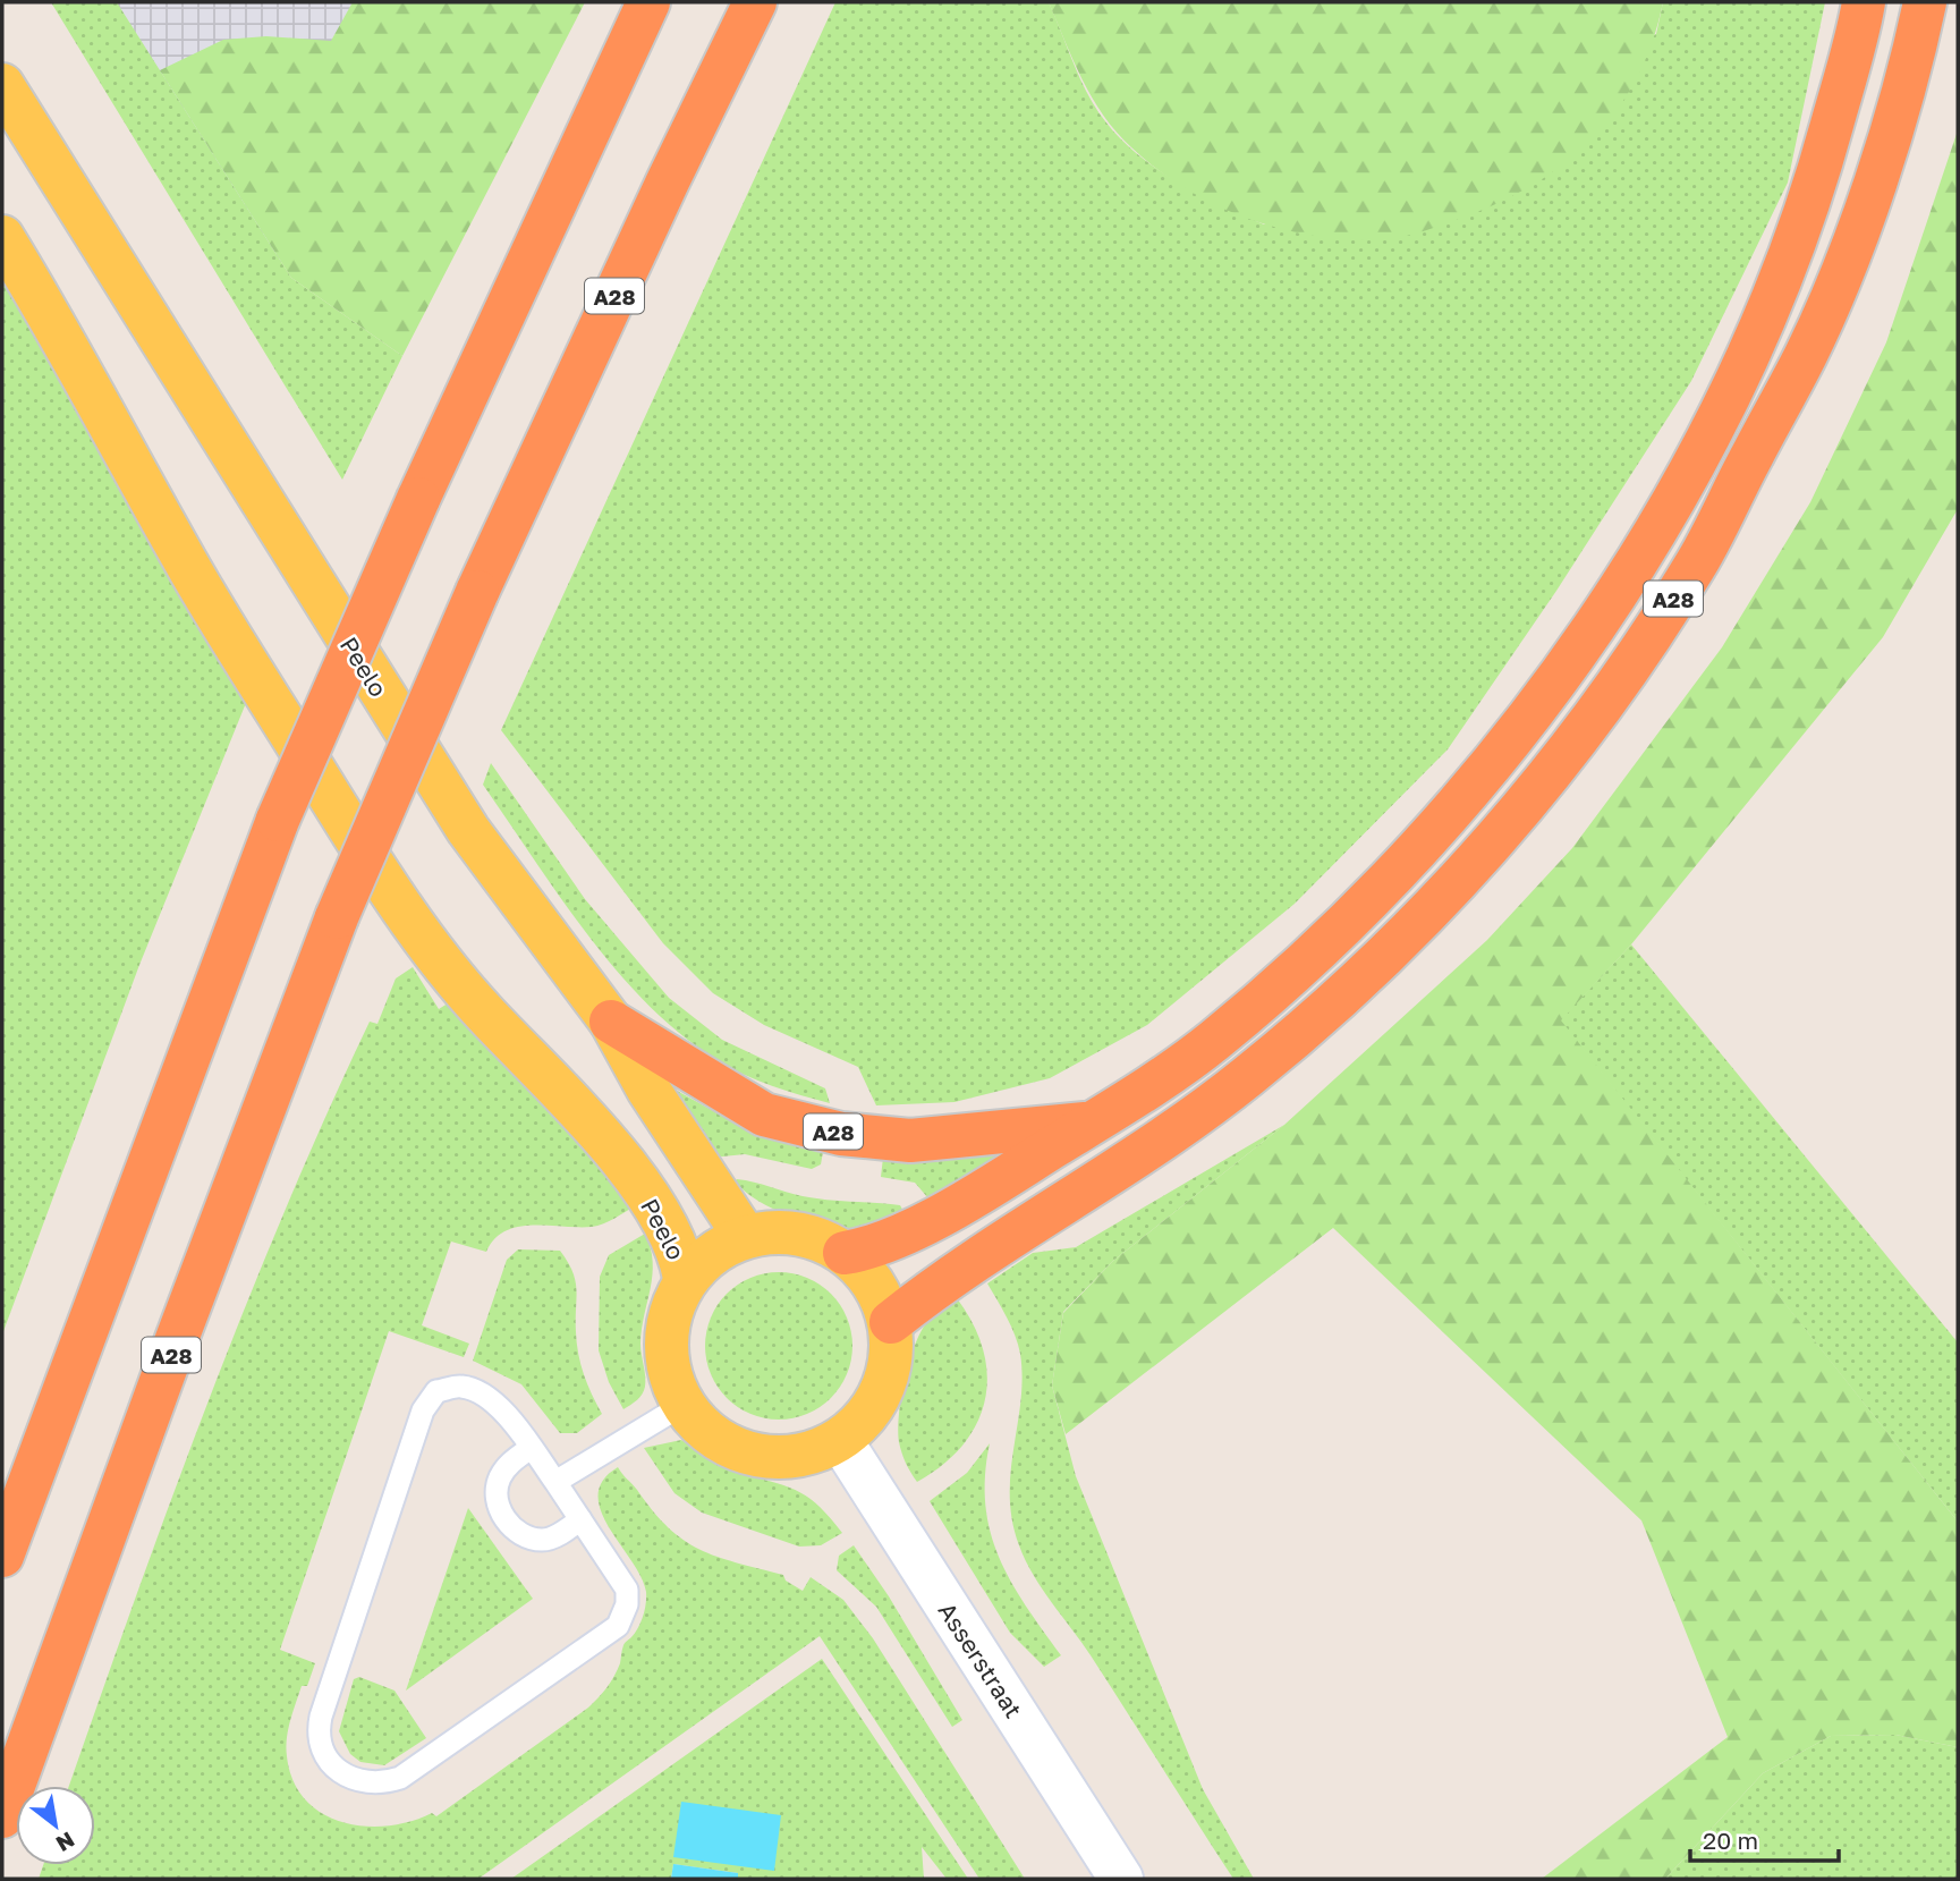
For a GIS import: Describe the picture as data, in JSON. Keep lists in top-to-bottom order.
{
  "streets": {
    "highway": ["A28"],
    "main road": ["Peelo", "Asserstraat"]
  },
  "crossings": [
    ["A28", "Peelo"],
    ["A28", "Asserstraat"],
    ["Peelo", "Asserstraat"]
  ],
  "scale_bar": "20 m",
  "north": "bottom right"
}
